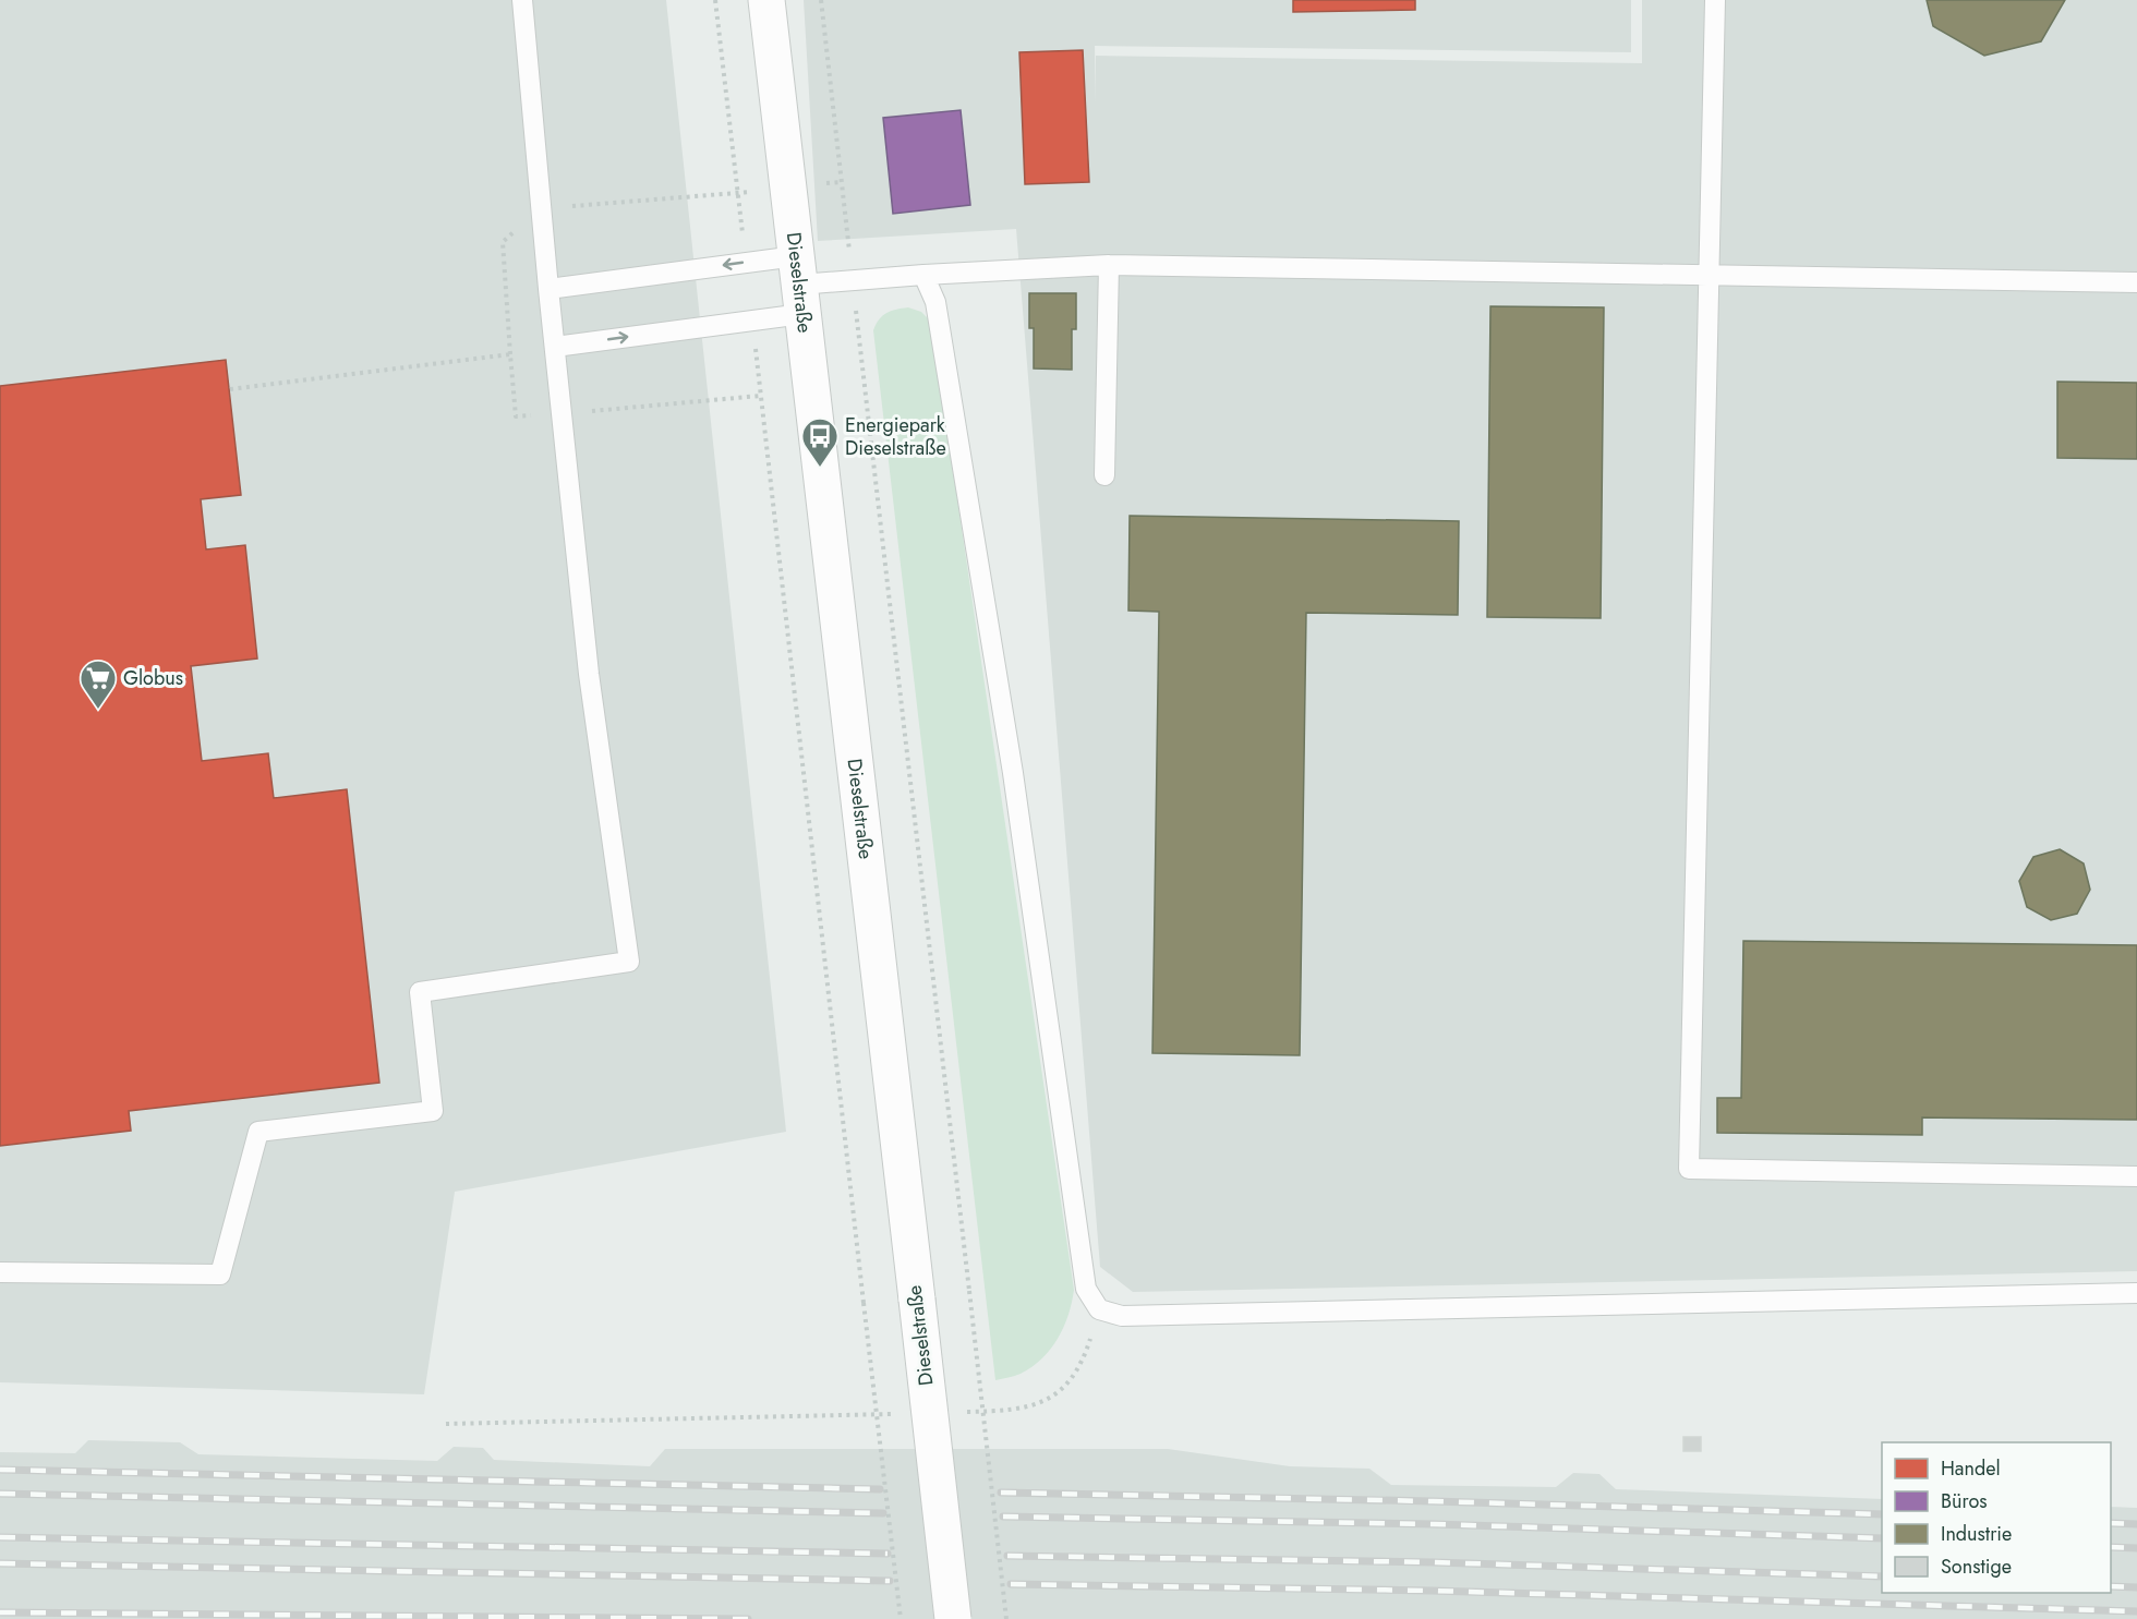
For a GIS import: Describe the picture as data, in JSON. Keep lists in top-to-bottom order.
{
  "streets": {
    "street": ["Dieselstraße"]
  },
  "places": {
    "bus stop": ["Energiepark Dieselstraße"],
    "supermarket": ["Globus"]
  },
  "legend": [
    "Handel",
    "Büros",
    "Industrie",
    "Sonstige"
  ]
}
